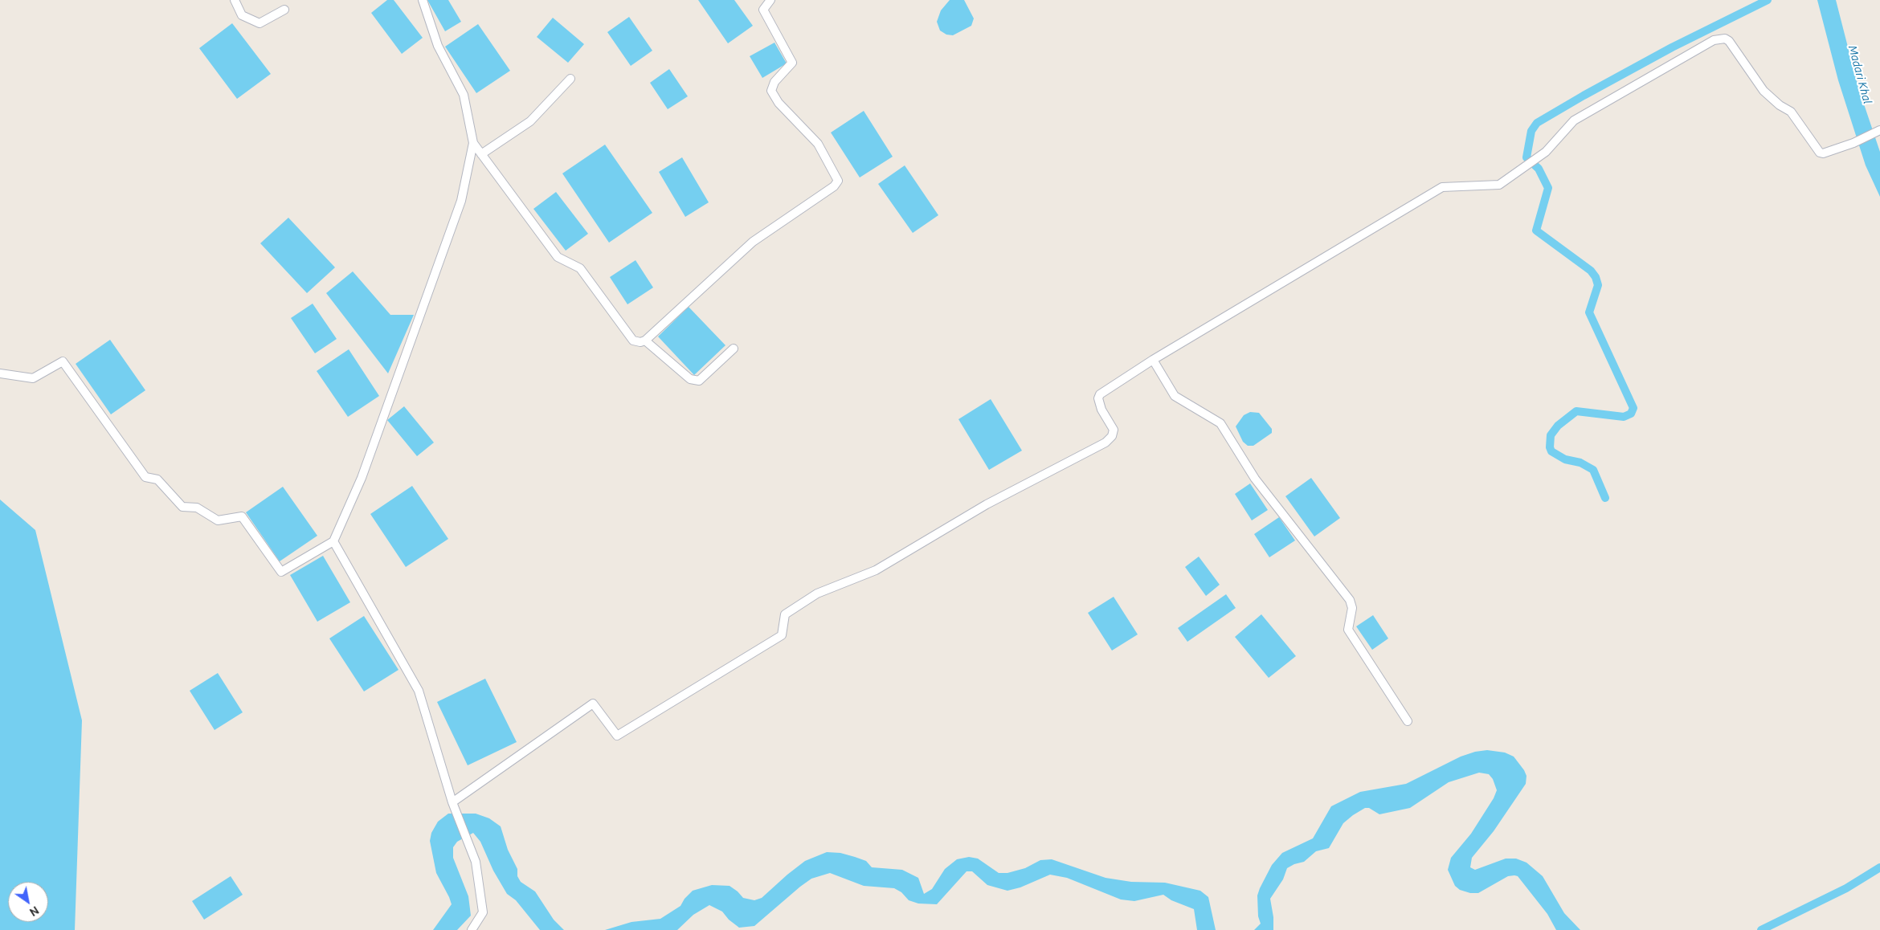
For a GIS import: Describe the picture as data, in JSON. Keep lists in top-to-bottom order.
{
  "water": ["Madari Khal"],
  "north": "bottom right"
}
